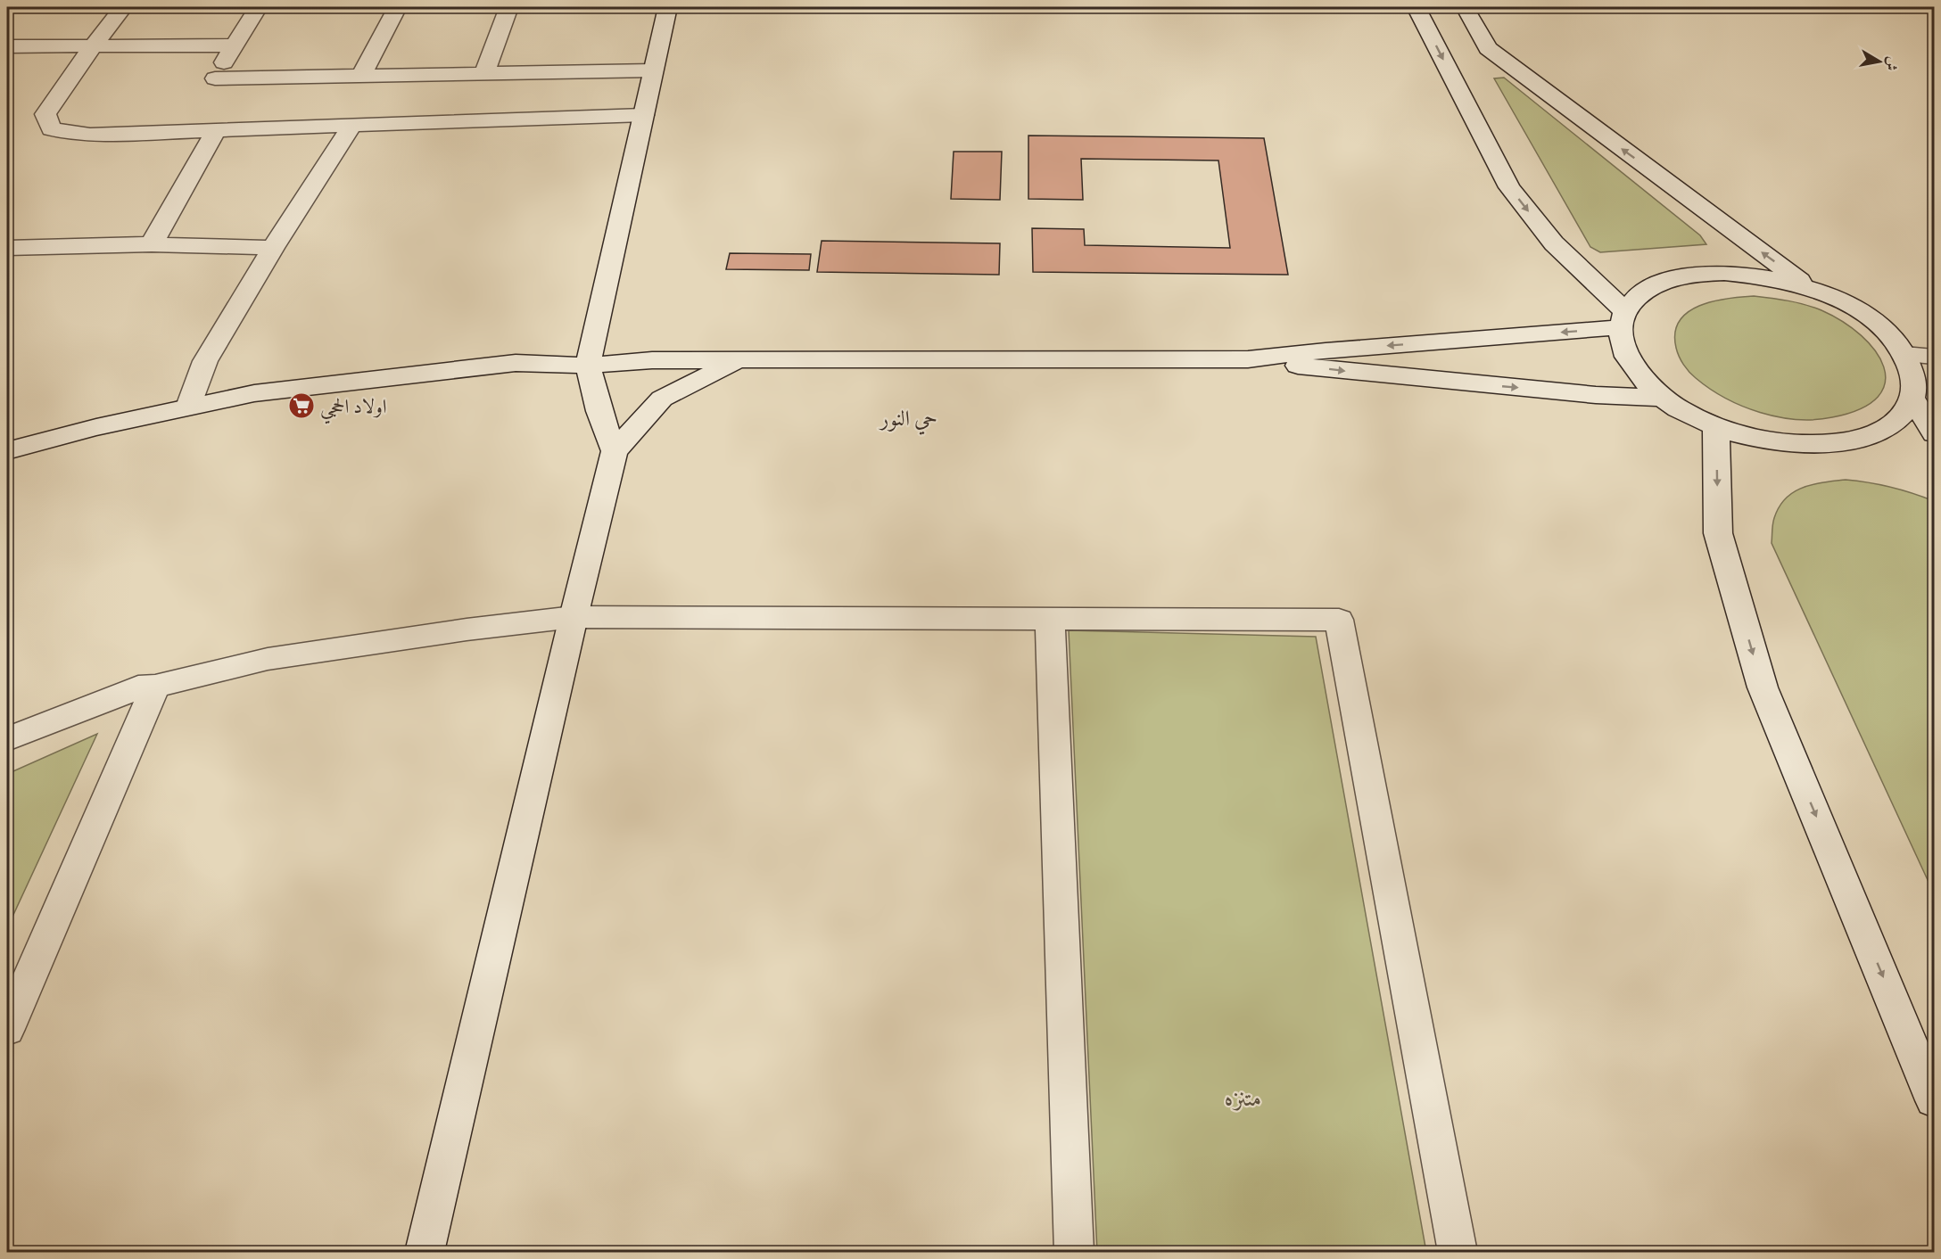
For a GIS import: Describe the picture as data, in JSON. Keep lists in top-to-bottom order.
{
  "districts": ["حي النور"],
  "parks": ["متنزه"],
  "places": {
    "supermarket": ["اولاد الحجي"]
  },
  "north": "right"
}
